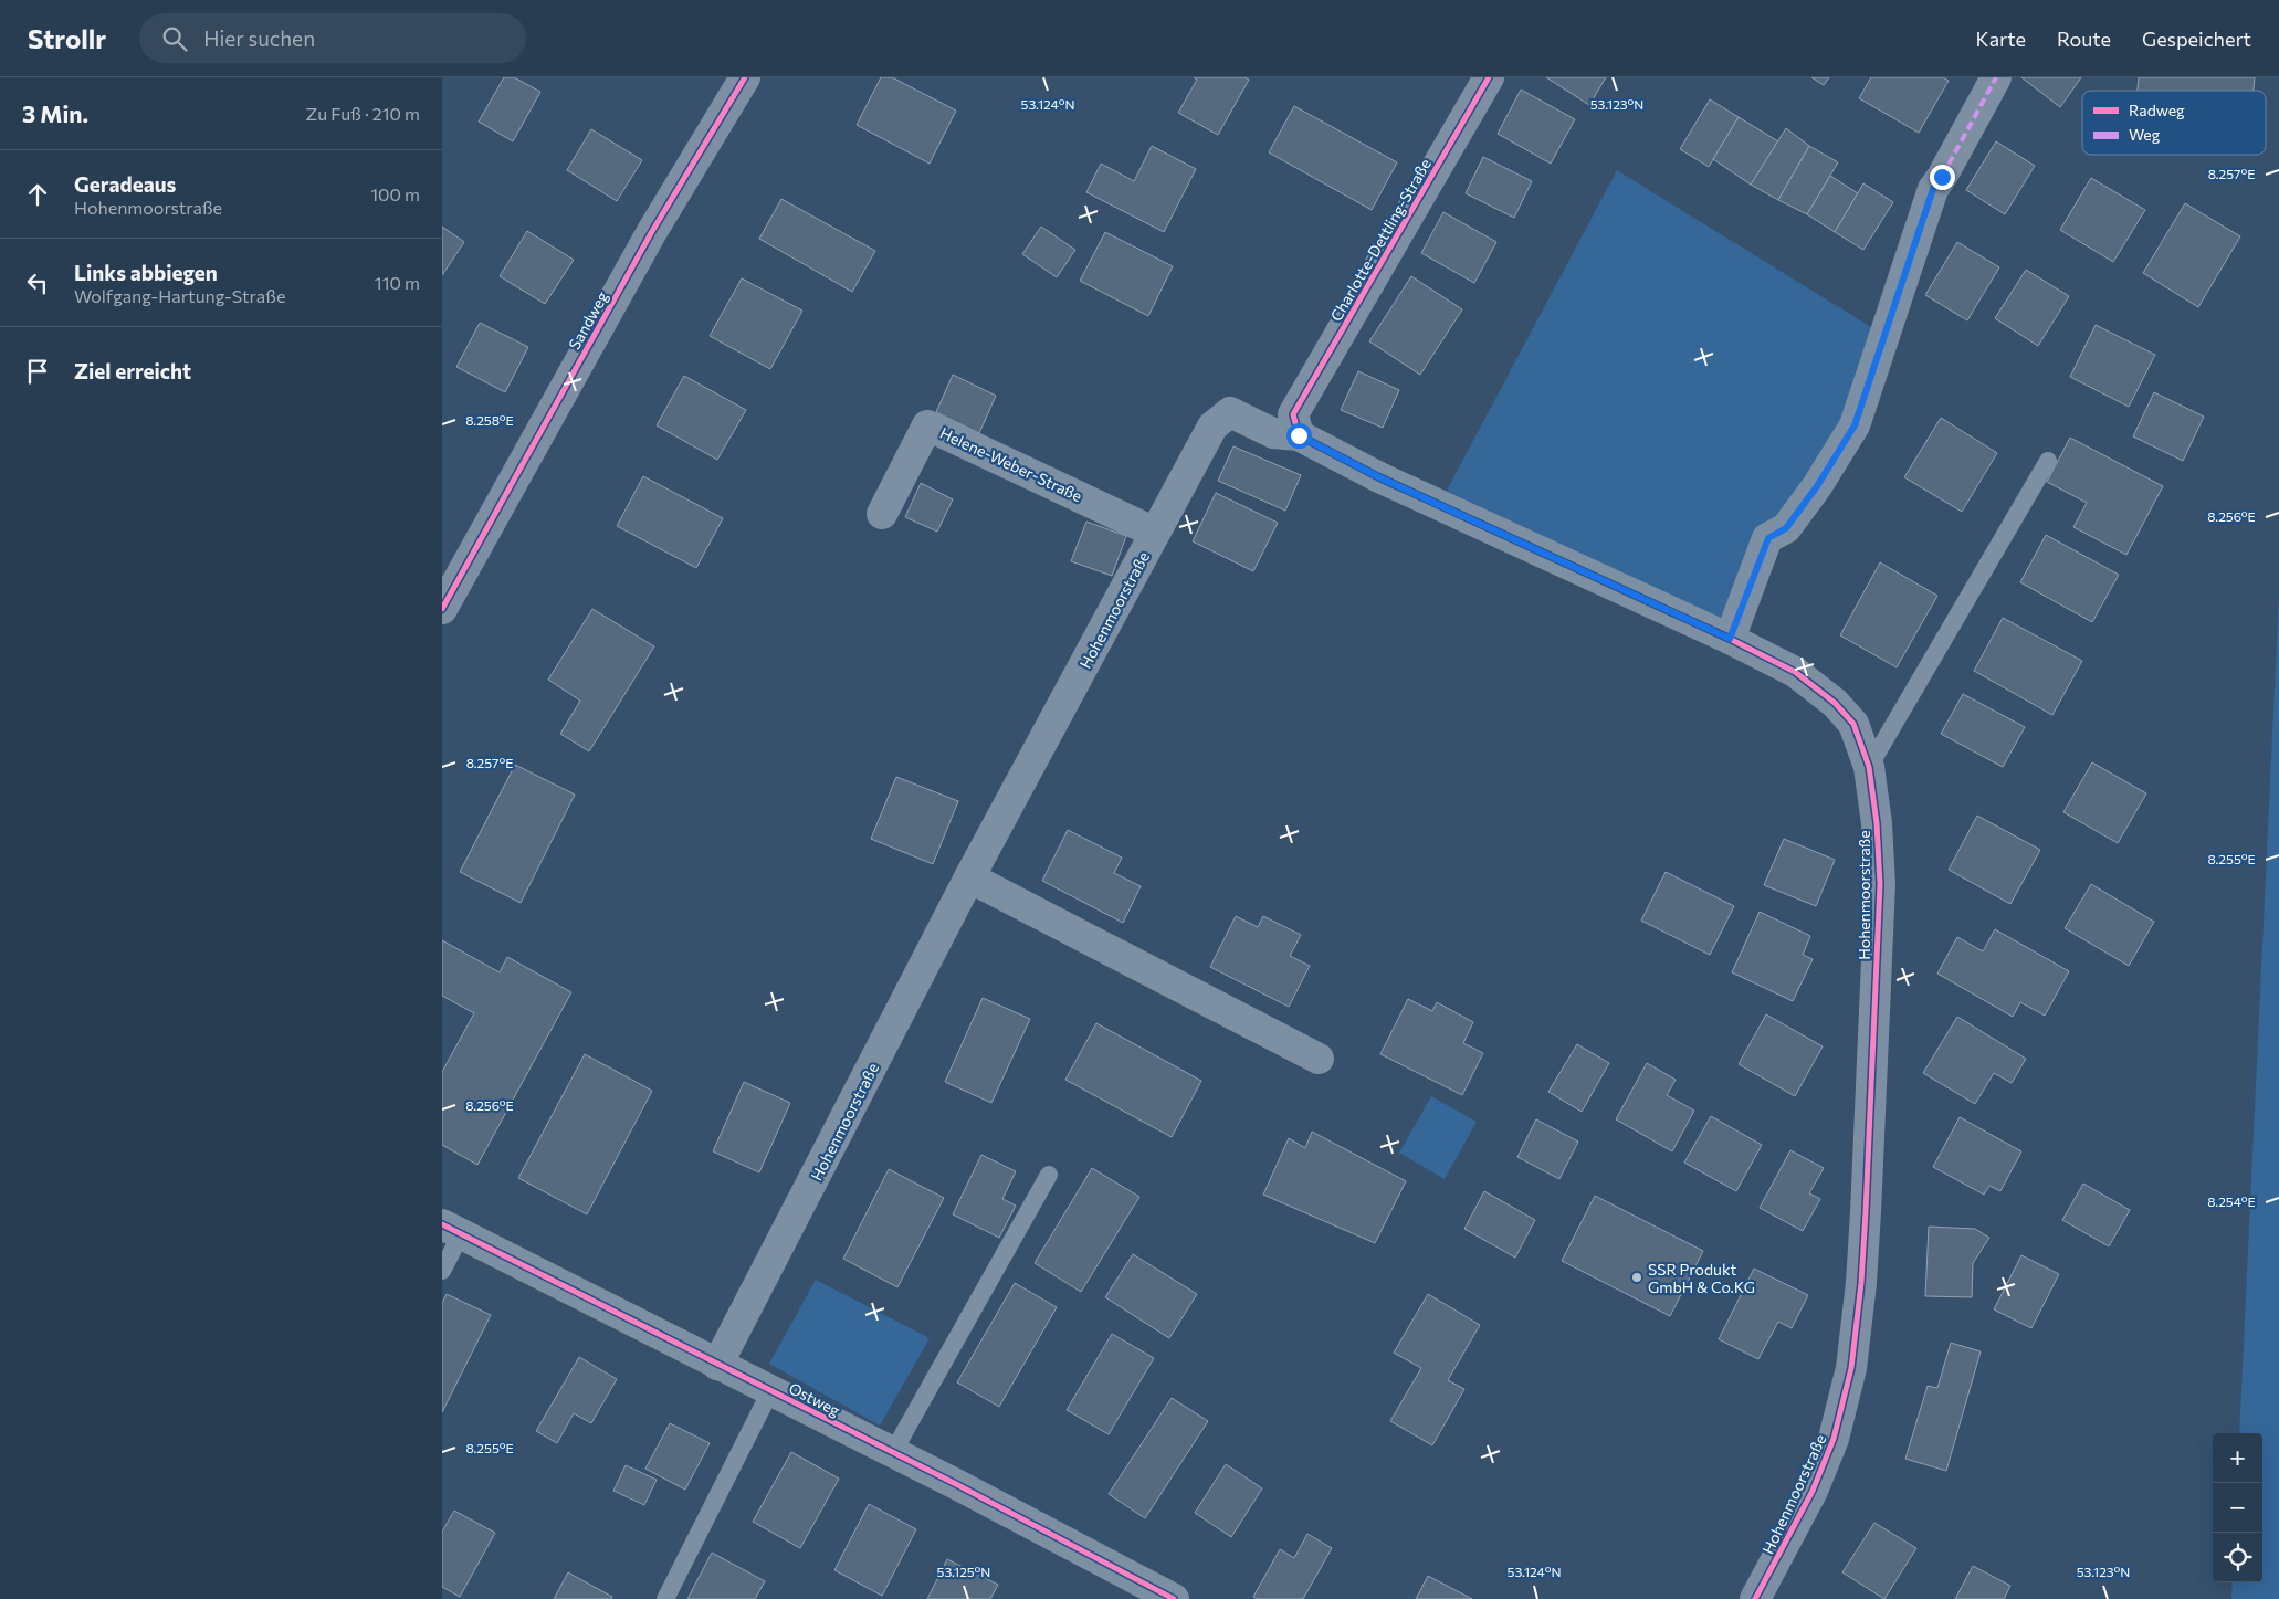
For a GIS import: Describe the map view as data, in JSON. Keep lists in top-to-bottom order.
{
  "streets": {
    "street": [
      "Charlotte-Dettling-Straße",
      "Sandweg",
      "Helene-Weber-Straße",
      "Hohenmoorstraße",
      "Ostweg"
    ]
  },
  "crossings": [
    ["Charlotte-Dettling-Straße", "Hohenmoorstraße"],
    ["Helene-Weber-Straße", "Hohenmoorstraße"],
    ["Hohenmoorstraße", "Ostweg"]
  ],
  "places": ["SSR Produkt GmbH & Co.KG"],
  "legend": ["Radweg", "Weg"],
  "page": {
    "header": "Strollr",
    "search": "Hier suchen",
    "nav": ["Karte", "Route", "Gespeichert"],
    "heading": ["3 Min.", "Zu Fuß · 210 m"],
    "list": [
      ["Geradeaus", "Hohenmoorstraße", "100 m"],
      ["Links abbiegen", "Wolfgang-Hartung-Straße", "110 m"],
      "Ziel erreicht"
    ],
    "map_buttons": ["+", "−"]
  },
  "coordinates": [
    "53.124°N",
    "53.123°N",
    "8.257°E",
    "8.258°E",
    "8.256°E",
    "8.255°E",
    "8.254°E",
    "53.125°N"
  ]
}
